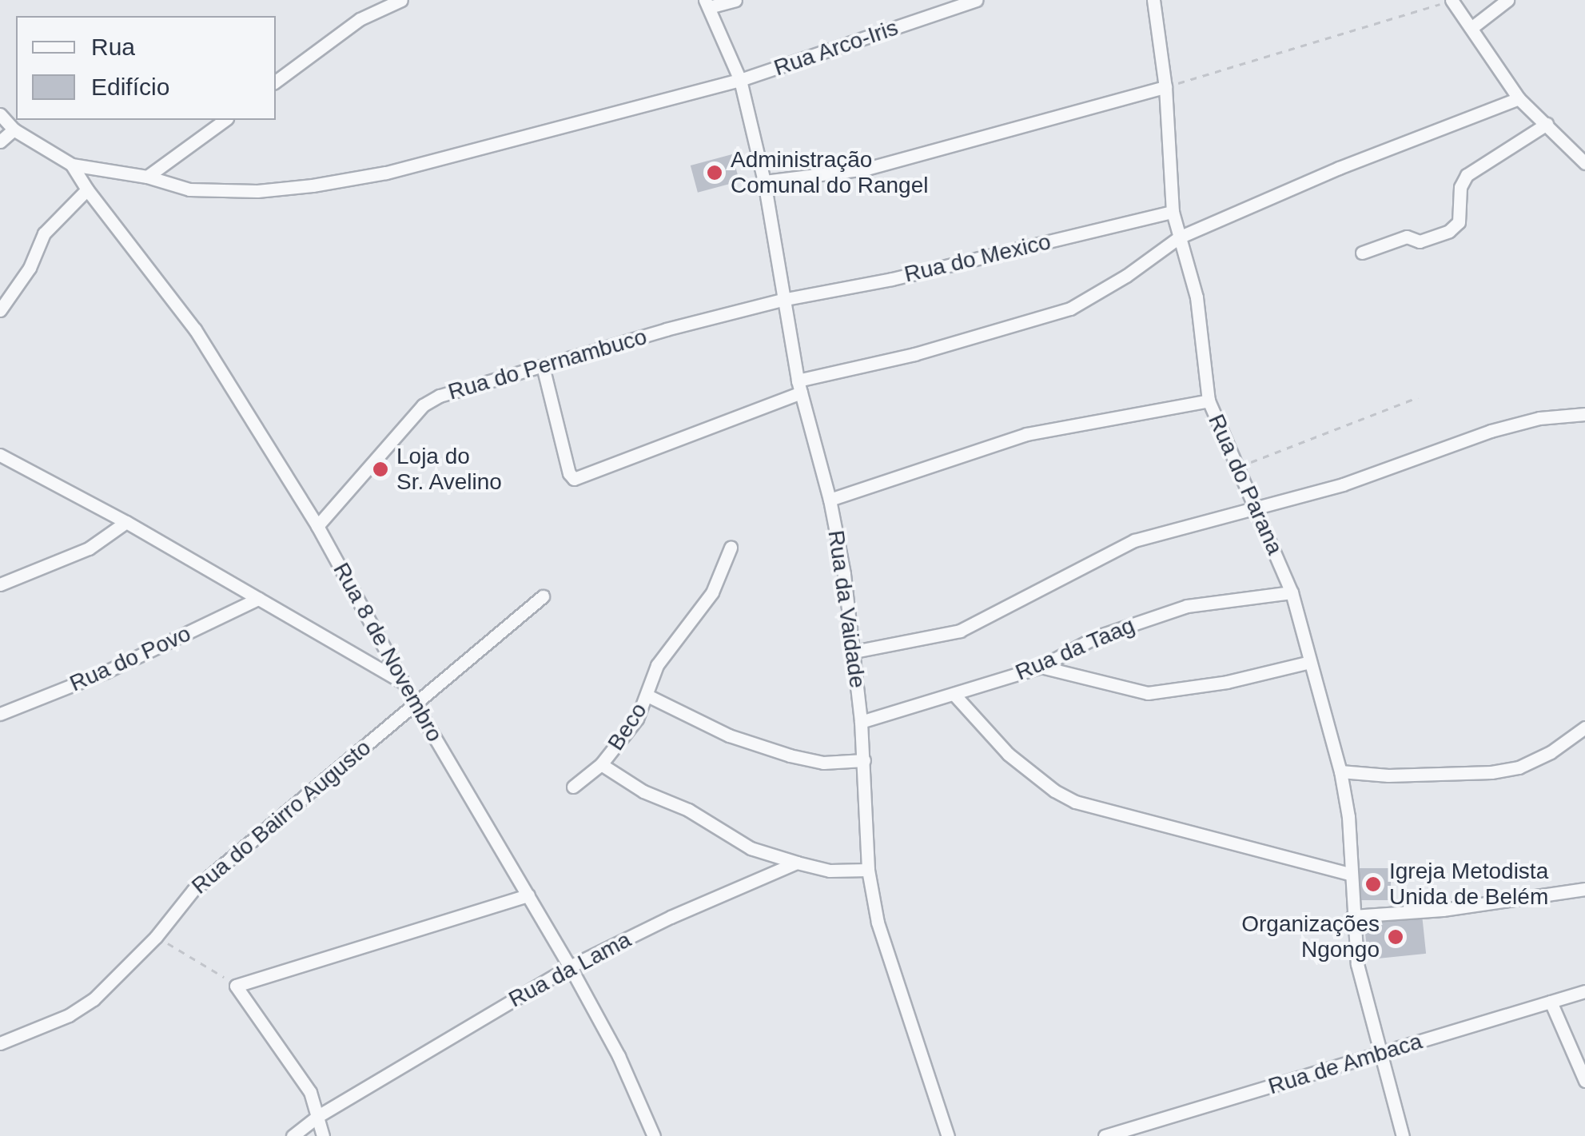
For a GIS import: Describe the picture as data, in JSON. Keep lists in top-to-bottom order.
{
  "streets": {
    "street": [
      "Rua Arco-Iris",
      "Rua do Mexico",
      "Rua do Pernambuco",
      "Rua do Parana",
      "Rua da Vaidade",
      "Rua da Taag",
      "Rua 8 de Novembro",
      "Rua do Povo",
      "Beco",
      "Rua do Bairro Augusto",
      "Rua da Lama",
      "Rua de Ambaca"
    ]
  },
  "crossings": [
    ["Rua Arco-Iris", "Rua da Vaidade"],
    ["Rua Arco-Iris", "Rua 8 de Novembro"],
    ["Rua do Mexico", "Rua do Pernambuco"],
    ["Rua do Mexico", "Rua do Parana"],
    ["Rua do Mexico", "Rua da Vaidade"],
    ["Rua do Pernambuco", "Rua da Vaidade"],
    ["Rua do Pernambuco", "Rua 8 de Novembro"],
    ["Rua do Parana", "Rua da Taag"],
    ["Rua do Parana", "Rua de Ambaca"],
    ["Rua da Vaidade", "Rua da Taag"],
    ["Rua da Vaidade", "Beco"],
    ["Rua 8 de Novembro", "Rua do Bairro Augusto"],
    ["Rua 8 de Novembro", "Rua da Lama"],
    ["Beco", "Rua da Lama"]
  ],
  "places": [
    "Administração Comunal do Rangel",
    "Loja do Sr. Avelino",
    "Igreja Metodista Unida de Belém",
    "Organizações Ngongo"
  ],
  "legend": ["Rua", "Edifício"]
}
